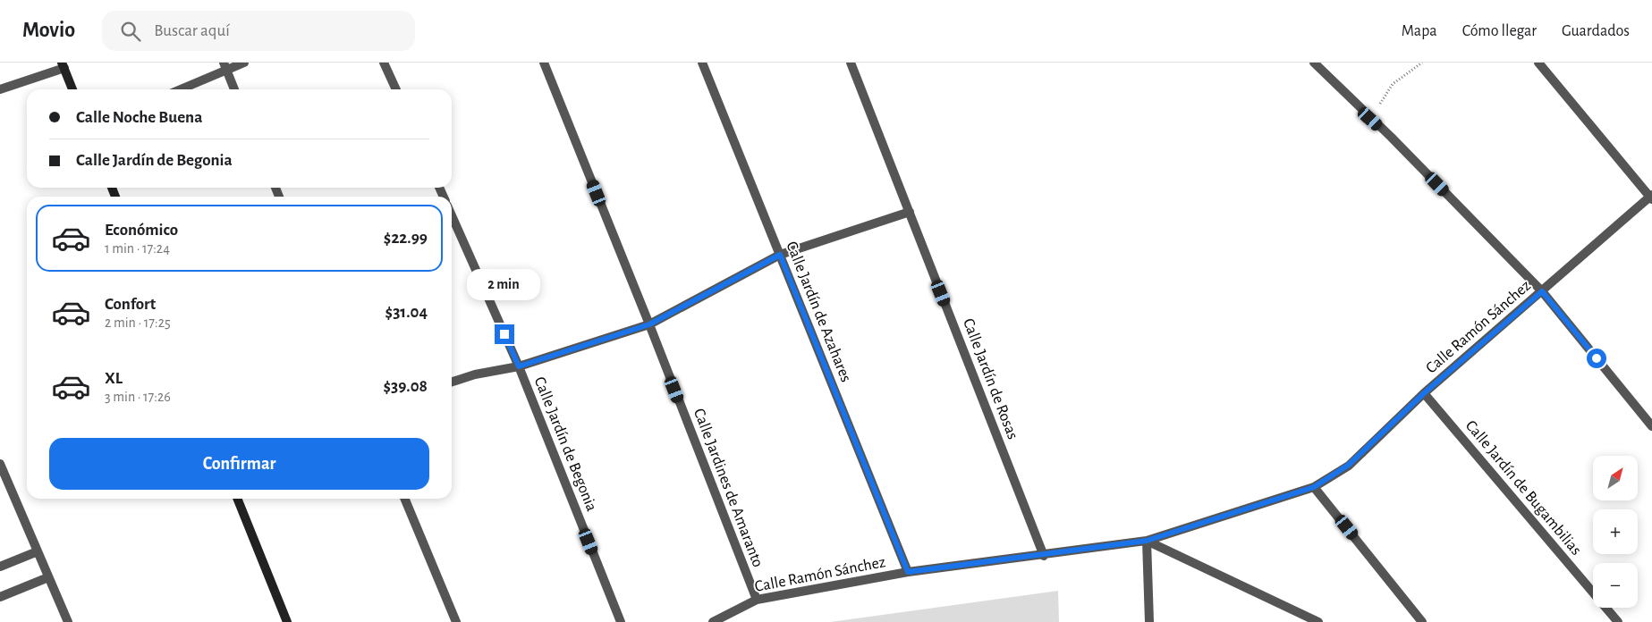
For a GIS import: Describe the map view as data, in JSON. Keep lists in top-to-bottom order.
{
  "streets": {
    "street": [
      "Calle Jardín de Azahares",
      "Calle Ramón Sánchez",
      "Calle Jardín de Rosas",
      "Calle Jardín de Begonia",
      "Calle Jardines de Amaranto",
      "Calle Jardín de Bugambilias"
    ]
  },
  "crossings": [
    ["Calle Jardín de Azahares", "Calle Ramón Sánchez"],
    ["Calle Ramón Sánchez", "Calle Jardín de Rosas"],
    ["Calle Ramón Sánchez", "Calle Jardines de Amaranto"],
    ["Calle Ramón Sánchez", "Calle Jardín de Bugambilias"]
  ],
  "north": "top right",
  "page": {
    "header": "Movio",
    "search": "Buscar aquí",
    "nav": ["Mapa", "Cómo llegar", "Guardados"],
    "banner": ["Calle Noche Buena", "Calle Jardín de Begonia"],
    "list": [
      {
        "name": "Económico",
        "note": "1 min · 17:24",
        "value": "$22.99"
      },
      {
        "name": "Confort",
        "note": "2 min · 17:25",
        "value": "$31.04"
      },
      {
        "name": "XL",
        "note": "3 min · 17:26",
        "value": "$39.08"
      }
    ],
    "bubble": "2 min",
    "buttons": "Confirmar",
    "map_buttons": ["+", "−"]
  }
}
